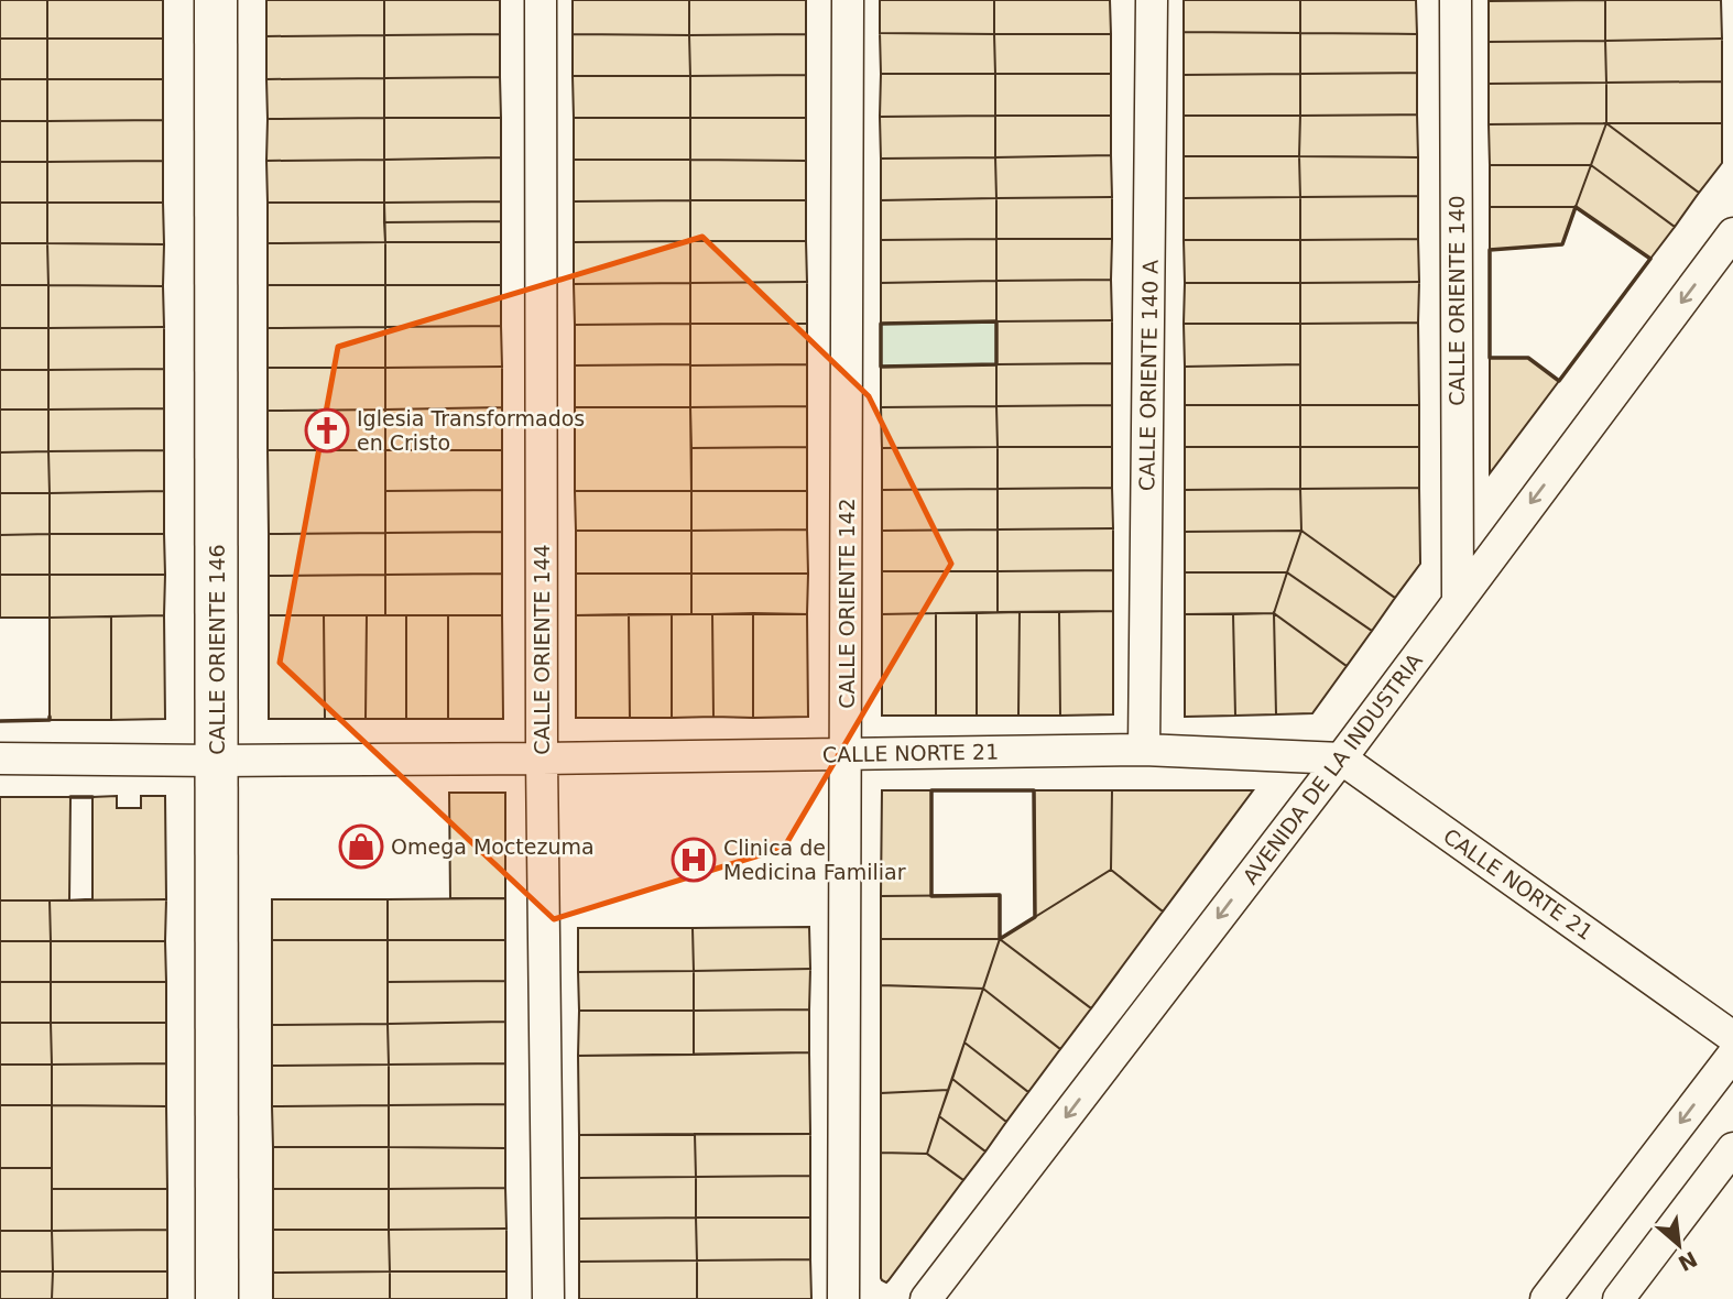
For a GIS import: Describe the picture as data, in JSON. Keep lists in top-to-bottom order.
{
  "streets": {
    "street": [
      "CALLE ORIENTE 140",
      "CALLE ORIENTE 140 A",
      "CALLE ORIENTE 142",
      "CALLE ORIENTE 146",
      "CALLE ORIENTE 144",
      "CALLE NORTE 21",
      "AVENIDA DE LA INDUSTRIA"
    ]
  },
  "crossings": [
    ["CALLE ORIENTE 140", "AVENIDA DE LA INDUSTRIA"],
    ["CALLE ORIENTE 140 A", "CALLE NORTE 21"],
    ["CALLE ORIENTE 142", "CALLE NORTE 21"],
    ["CALLE ORIENTE 146", "CALLE NORTE 21"],
    ["CALLE ORIENTE 144", "CALLE NORTE 21"],
    ["CALLE NORTE 21", "AVENIDA DE LA INDUSTRIA"]
  ],
  "one_way": ["AVENIDA DE LA INDUSTRIA"],
  "places": {
    "church": ["Iglesia Transformados en Cristo"],
    "shop": ["Omega Moctezuma"],
    "hospital": ["Clinica de Medicina Familiar"]
  },
  "north": "bottom right"
}
